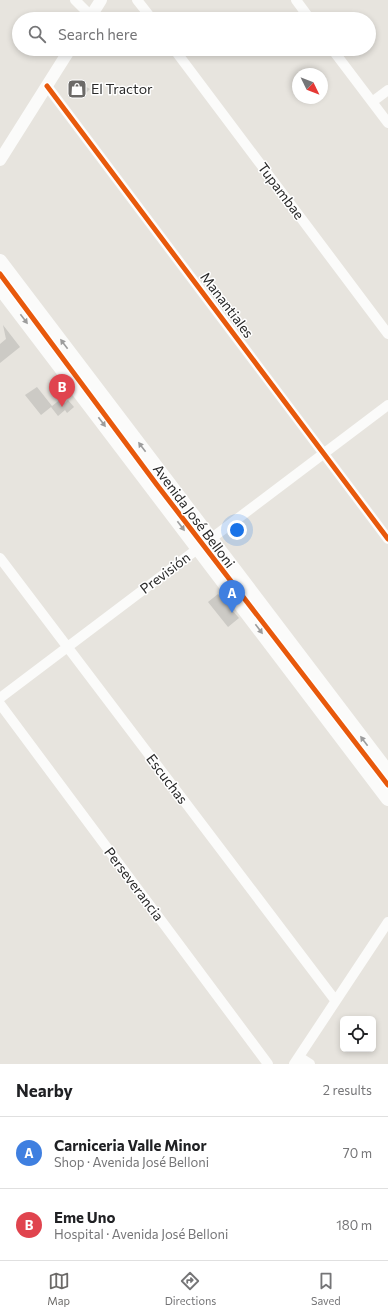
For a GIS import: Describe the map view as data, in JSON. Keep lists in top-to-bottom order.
{
  "streets": {
    "main road": ["Avenida José Belloni"],
    "street": [
      "Tupambae",
      "Manantiales",
      "Previsión",
      "Escuchas",
      "Perseverancia"
    ]
  },
  "crossings": [
    ["Manantiales", "Previsión"],
    ["Avenida José Belloni", "Previsión"],
    ["Previsión", "Escuchas"]
  ],
  "places": {
    "shop": ["El Tractor"]
  },
  "north": "bottom right",
  "page": {
    "search": "Search here",
    "pins": ["B", "A"],
    "heading": ["Nearby", "2 results"],
    "list": [
      {
        "mark": "A",
        "name": "Carniceria Valle Minor",
        "note": "Shop · Avenida José Belloni",
        "value": "70 m"
      },
      {
        "mark": "B",
        "name": "Eme Uno",
        "note": "Hospital · Avenida José Belloni",
        "value": "180 m"
      }
    ],
    "nav": ["Map", "Directions", "Saved"]
  }
}
